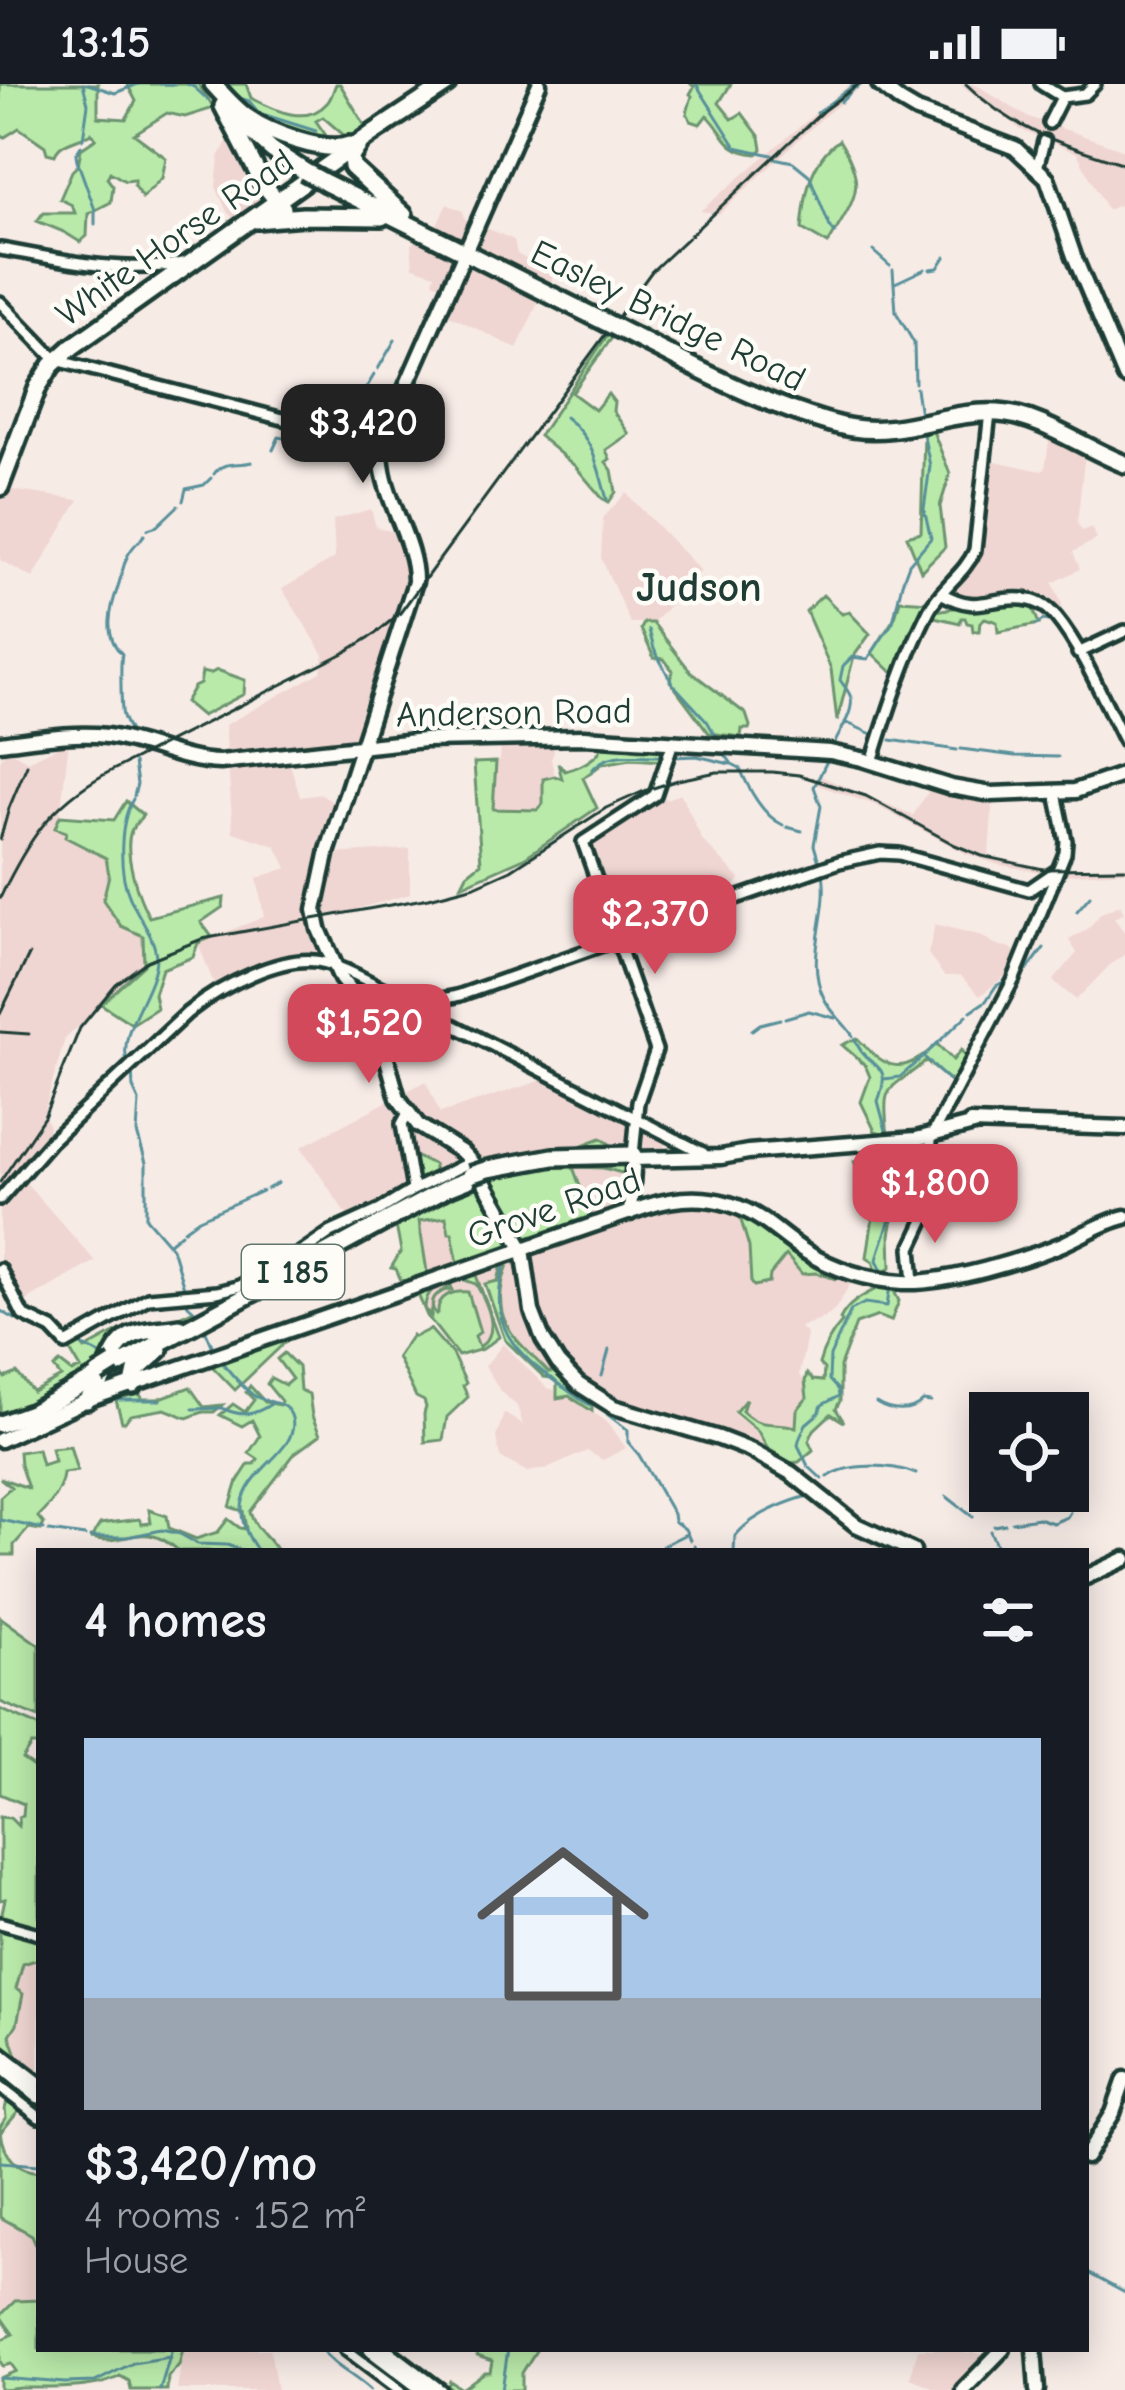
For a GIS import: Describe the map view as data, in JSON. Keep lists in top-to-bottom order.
{
  "streets": {
    "highway": ["White Horse Road", "Easley Bridge Road", "I 185"],
    "main road": ["Anderson Road", "Grove Road"]
  },
  "crossings": [
    ["Grove Road", "I 185"]
  ],
  "districts": ["Judson"],
  "page": {
    "status": "13:15",
    "price": [
      "$3,420",
      "$2,370",
      "$1,520",
      "$1,800"
    ],
    "heading": "4 homes",
    "list": [
      {
        "name": "$3,420/mo",
        "note": "4 rooms · 152 m² · House"
      }
    ]
  }
}
